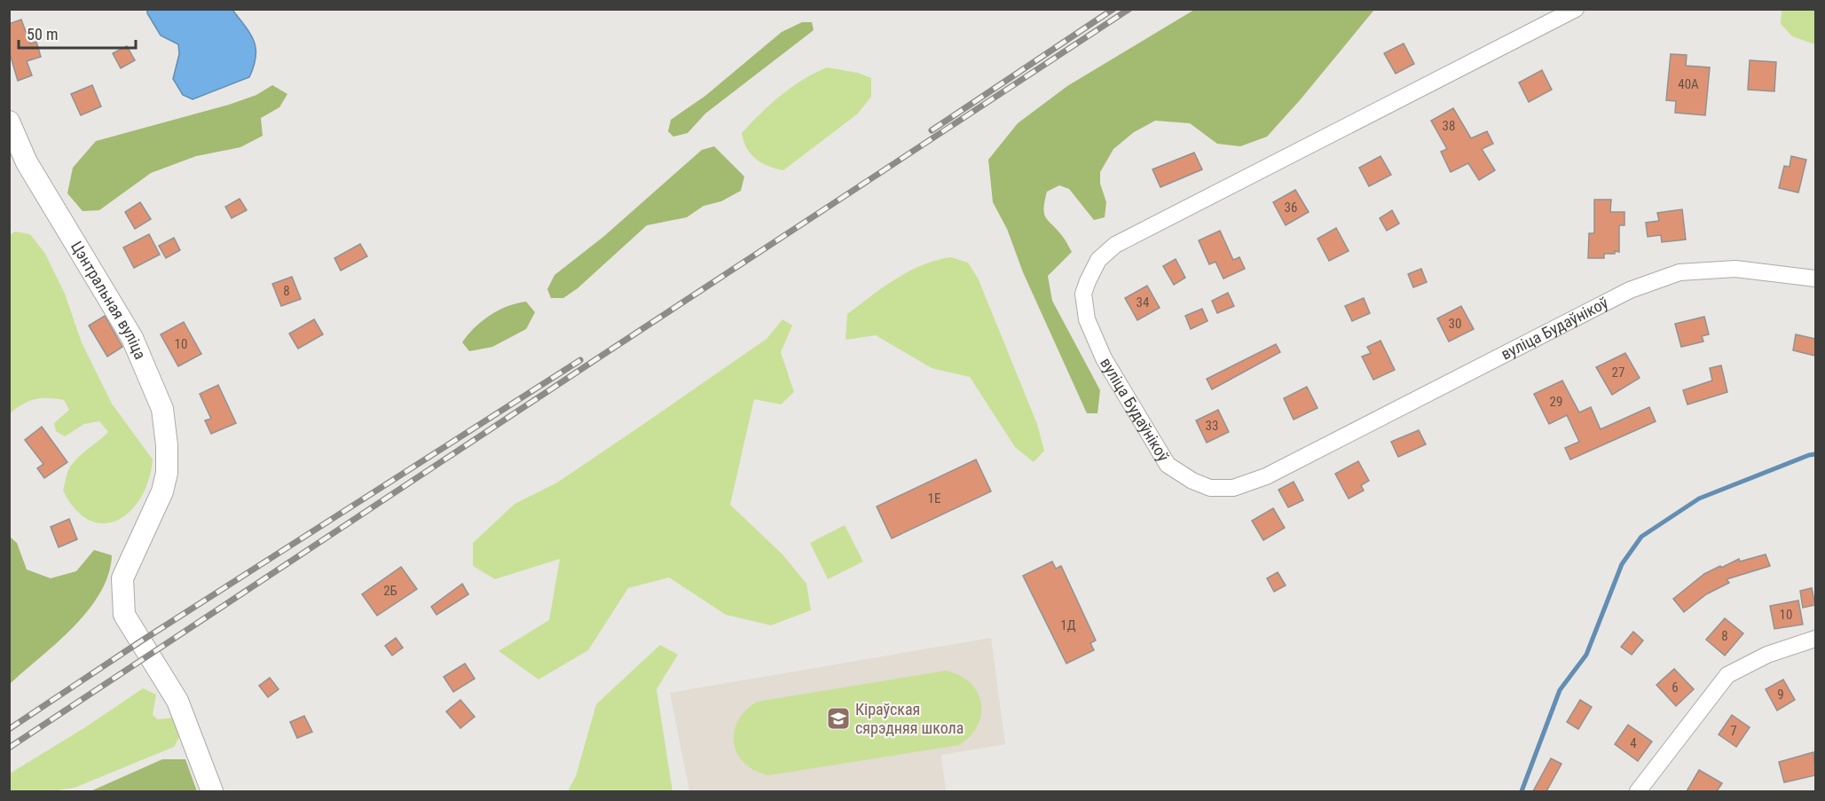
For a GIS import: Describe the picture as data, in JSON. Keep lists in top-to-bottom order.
{
  "streets": {
    "street": ["Цэнтральная вуліца", "вуліца Будаўнікоў"]
  },
  "places": {
    "school or university": ["Кіраўская сярэдняя школа"]
  },
  "house_numbers": [
    "40А",
    "38",
    "36",
    "8",
    "34",
    "30",
    "10",
    "27",
    "29",
    "33",
    "1Е",
    "2Б",
    "10",
    "1Д",
    "8",
    "6",
    "9",
    "7",
    "4"
  ],
  "scale_bar": "50 m"
}
